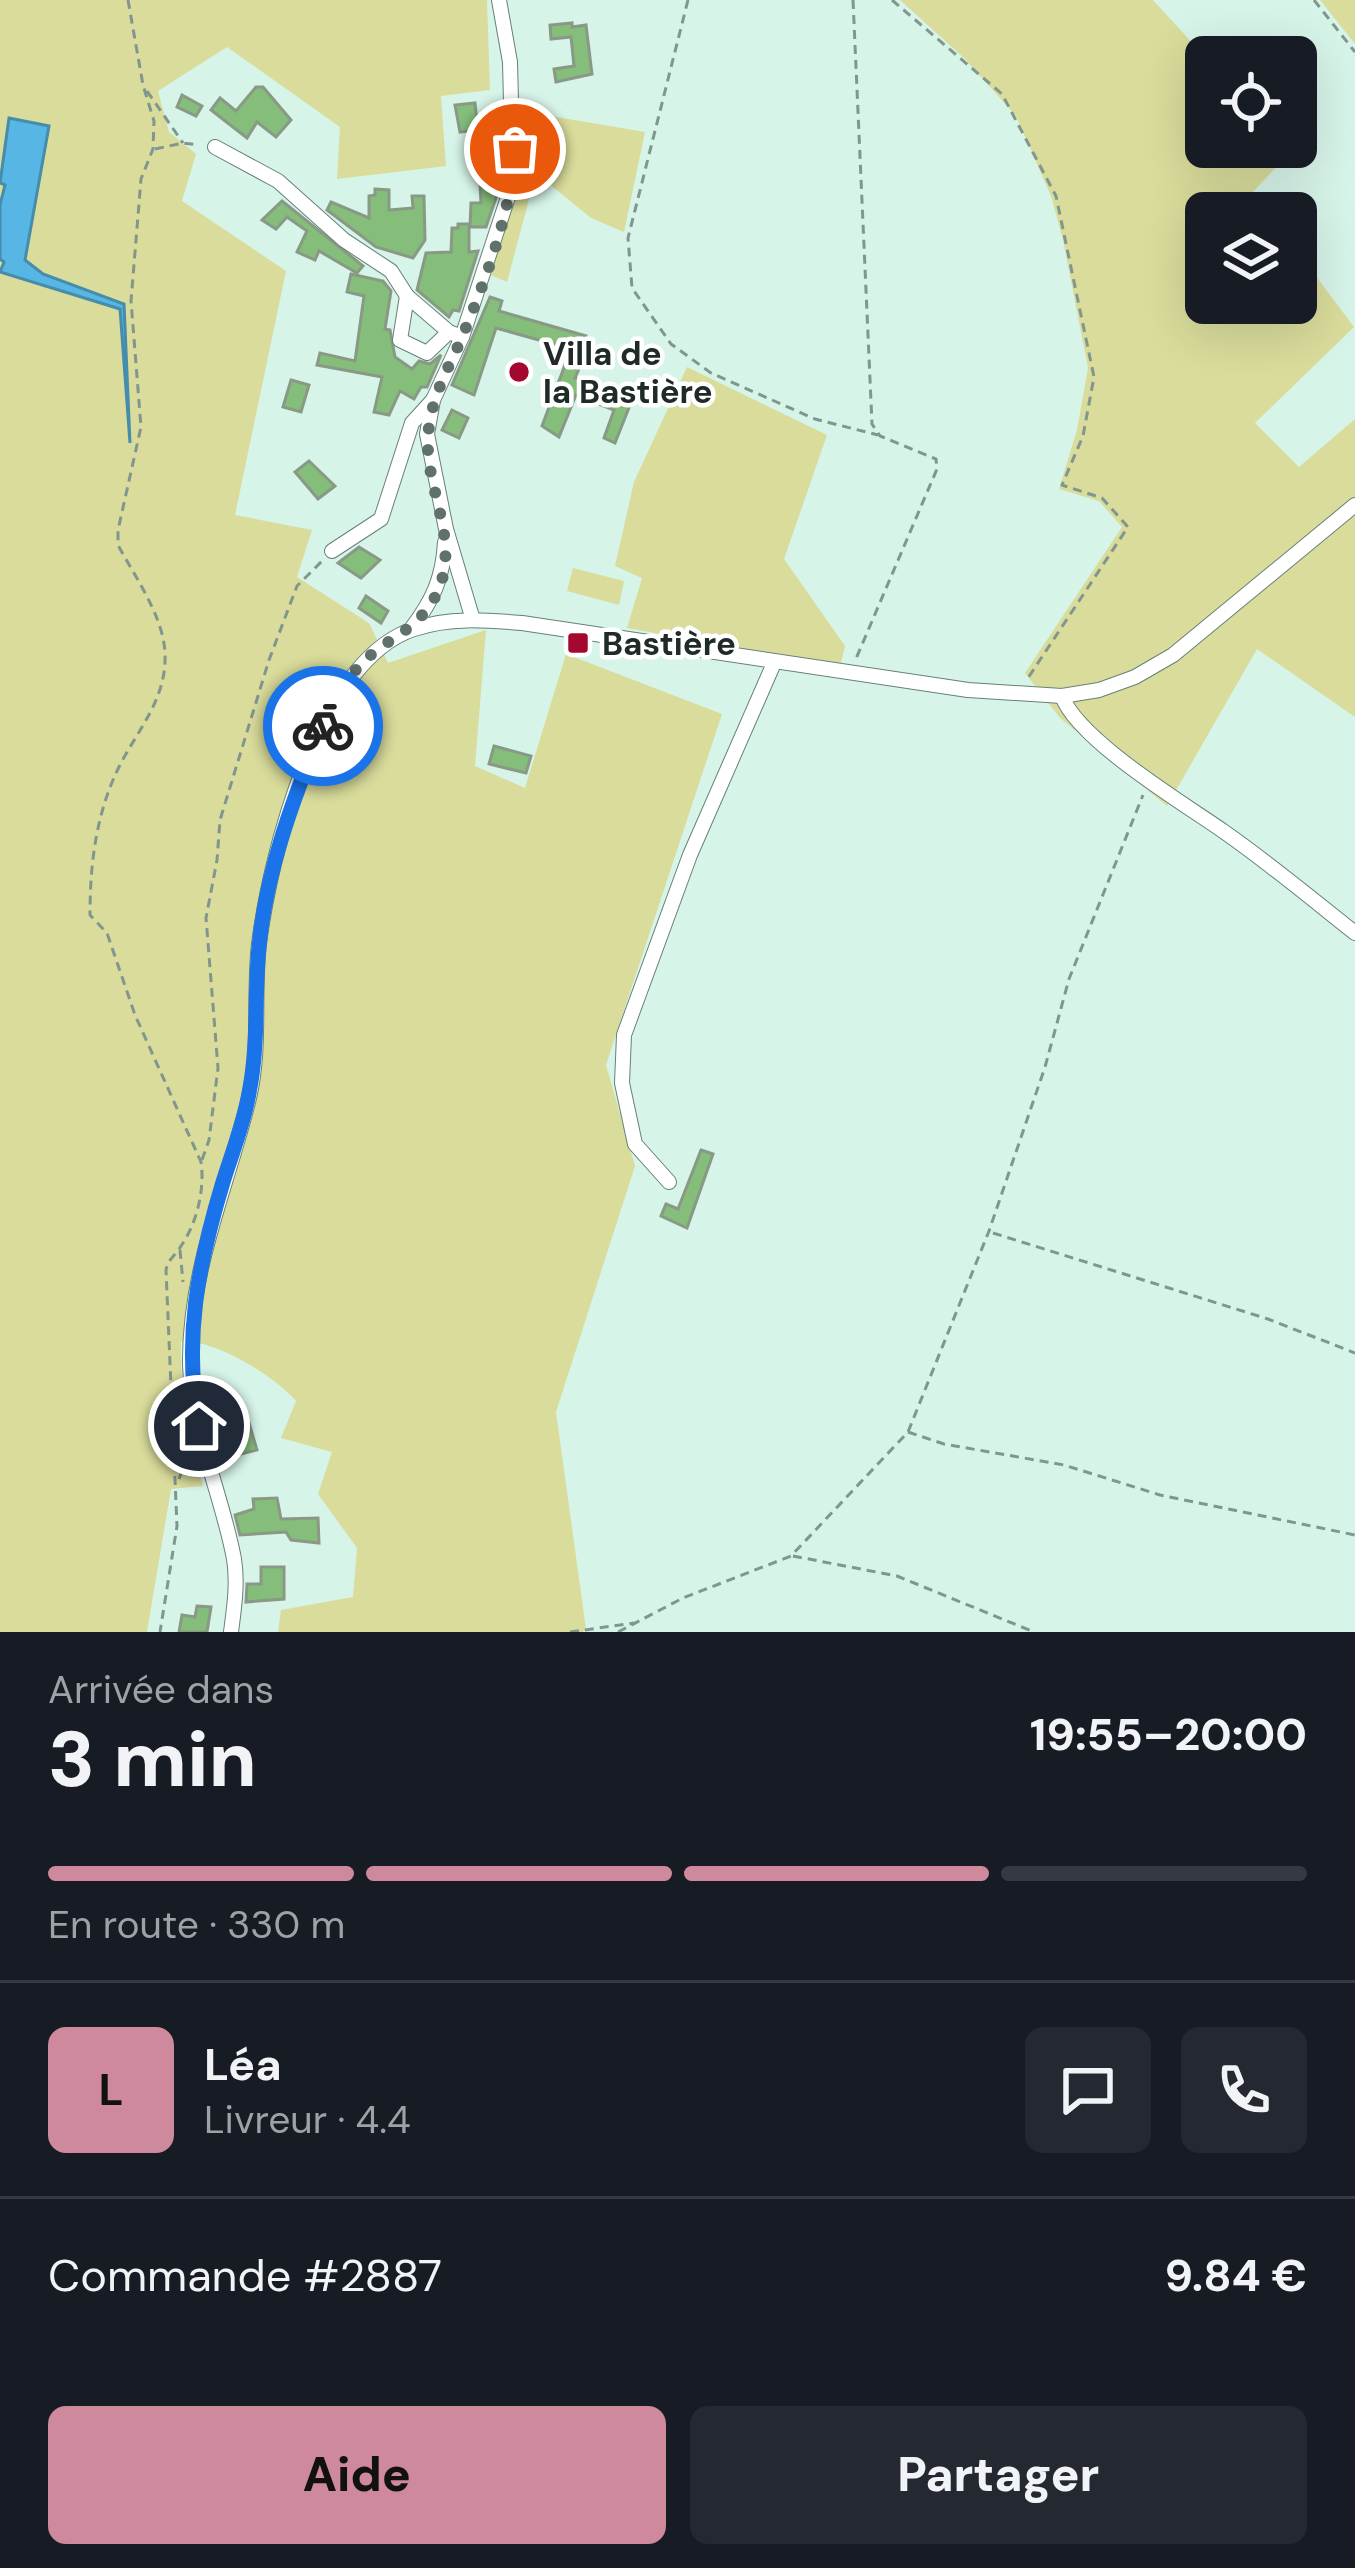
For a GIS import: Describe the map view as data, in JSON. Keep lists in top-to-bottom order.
{
  "places": {
    "other": ["Villa de la Bastière"],
    "transit": ["Bastière"]
  },
  "page": {
    "heading": ["3 min", "Arrivée dans", "19:55–20:00"],
    "panel": [
      "Léa",
      "Livreur · 4.4",
      "Commande #2887",
      "9.84 €"
    ],
    "bar": "En route · 330 m",
    "round": "L",
    "buttons": ["Aide", "Partager"]
  }
}
